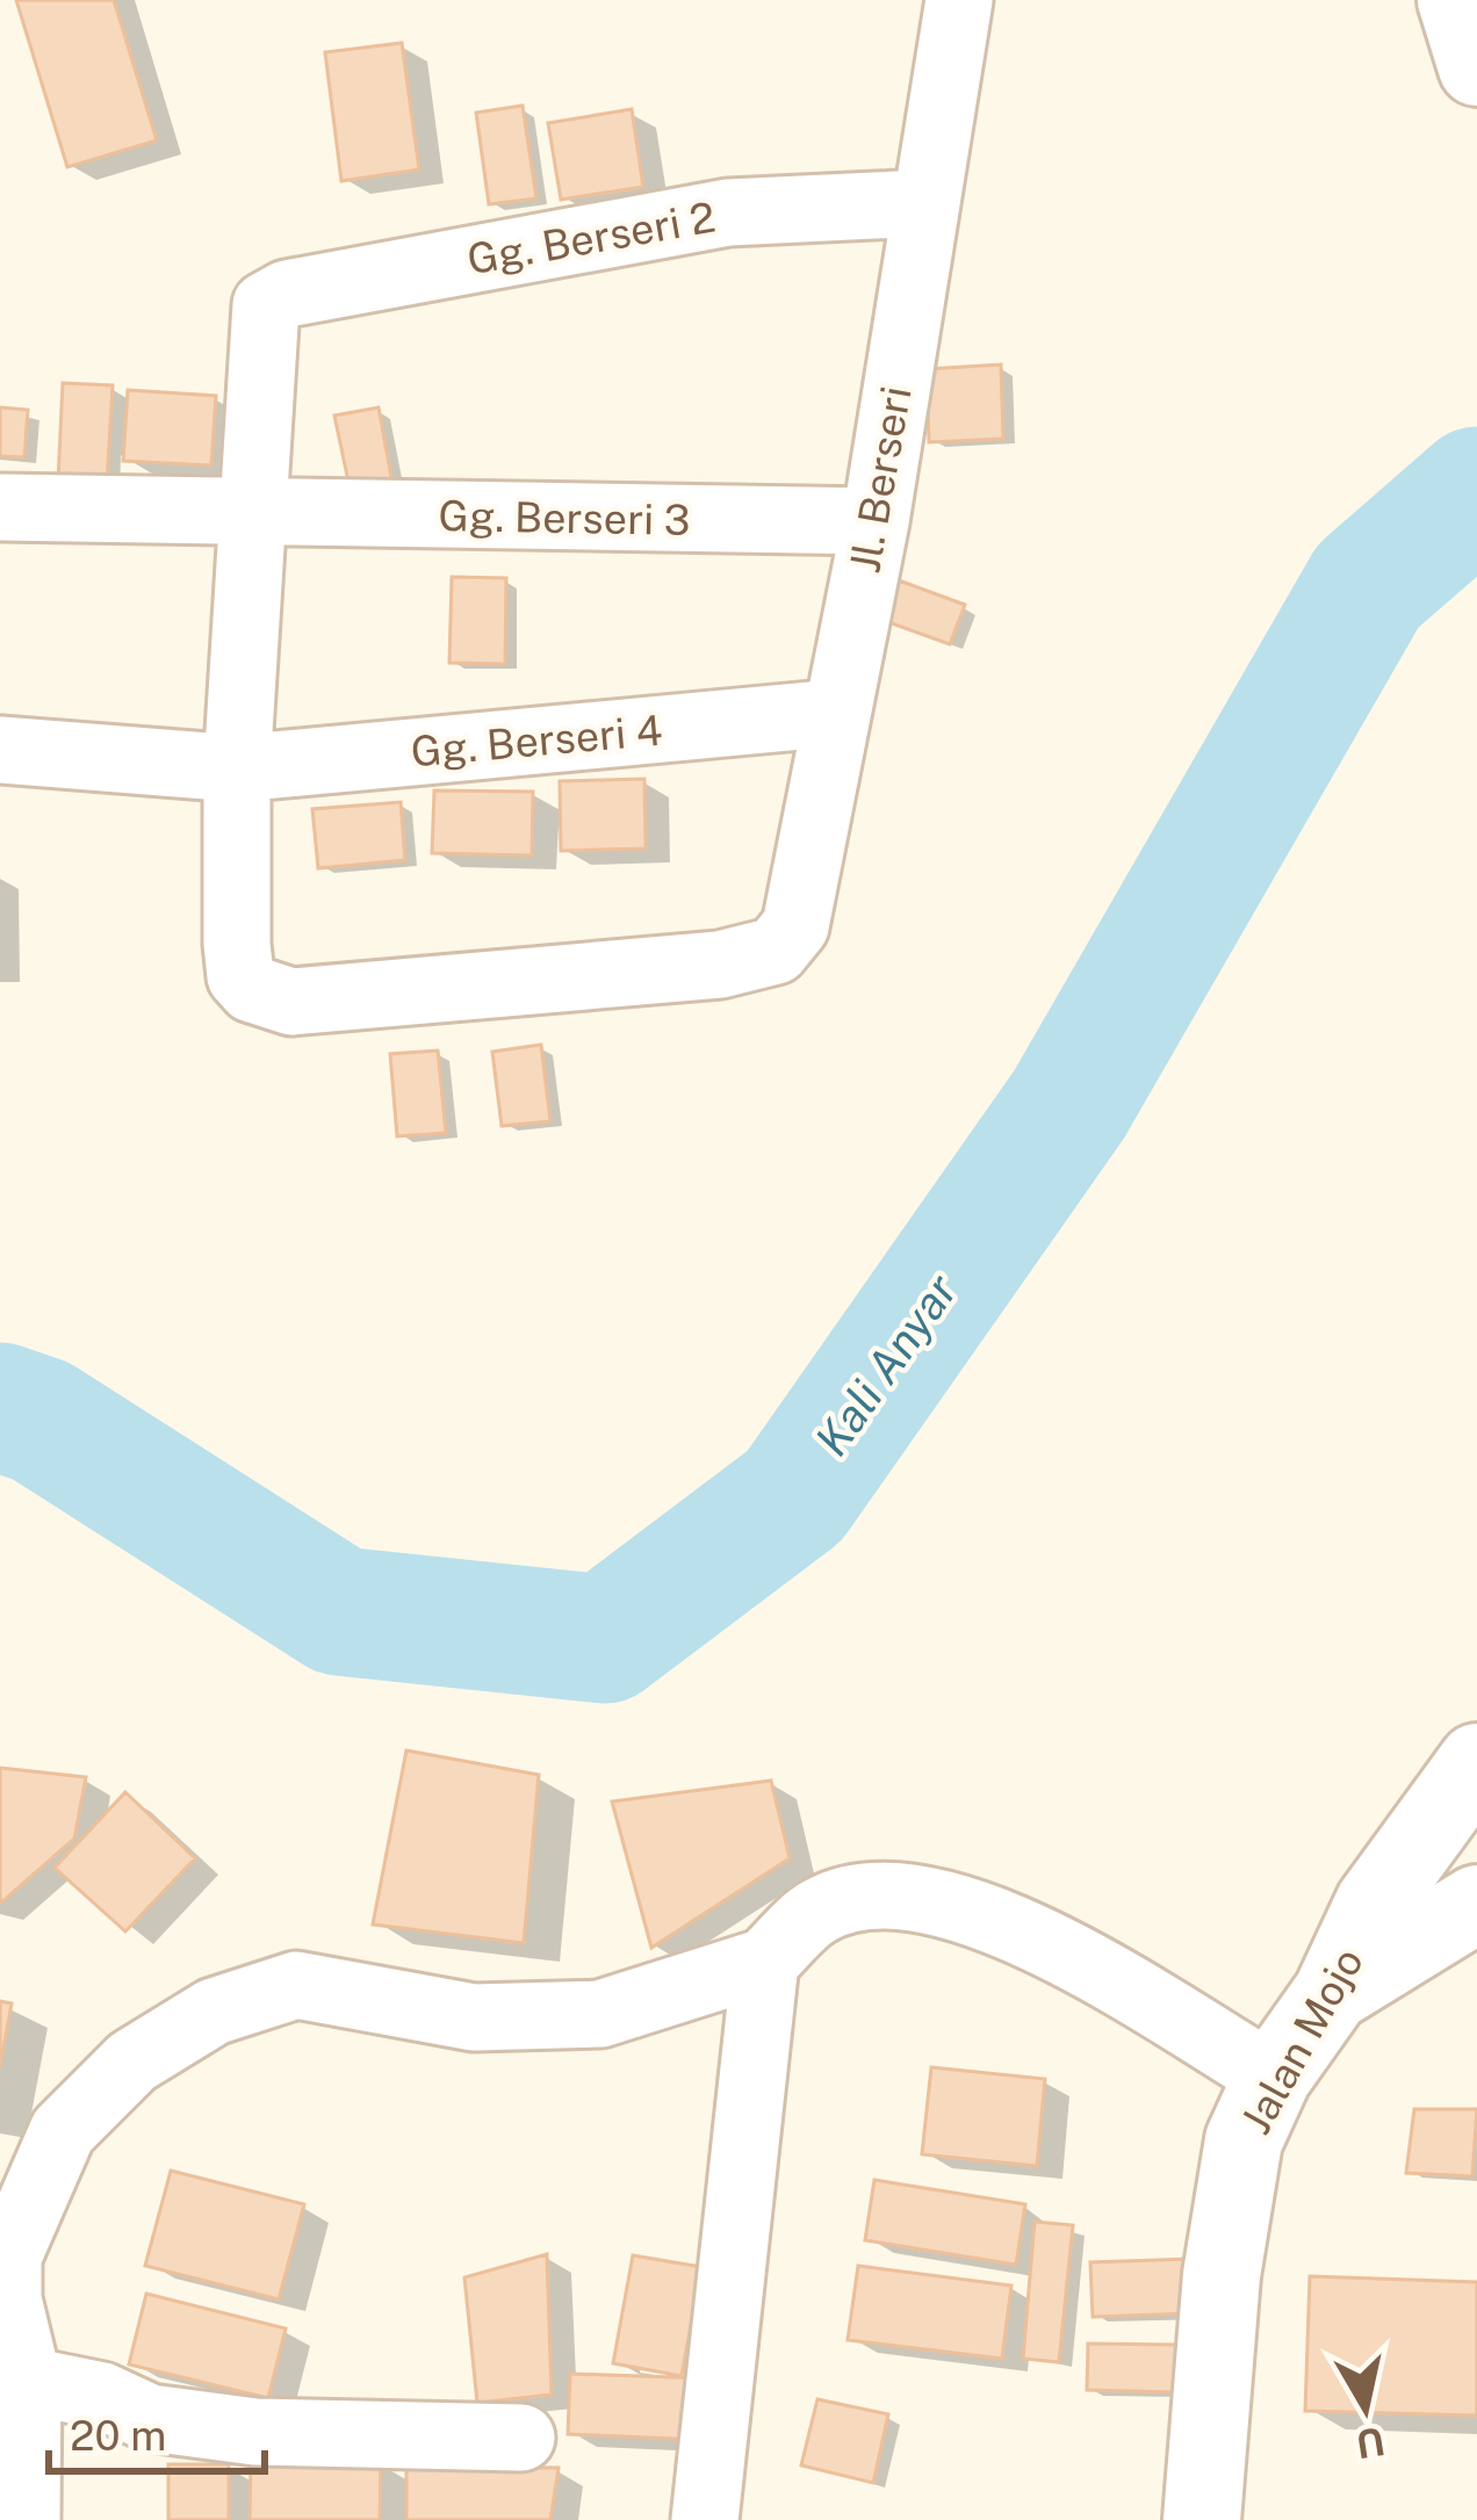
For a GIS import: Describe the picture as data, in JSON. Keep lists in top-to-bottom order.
{
  "streets": {
    "street": [
      "Gg. Berseri 2",
      "Jl. Berseri",
      "Gg. Berseri 3",
      "Gg. Berseri 4",
      "Jalan Mojo"
    ]
  },
  "crossings": [
    ["Gg. Berseri 2", "Jl. Berseri"],
    ["Gg. Berseri 2", "Gg. Berseri 3"],
    ["Jl. Berseri", "Gg. Berseri 3"],
    ["Jl. Berseri", "Gg. Berseri 4"]
  ],
  "water": ["Kali Anyar"],
  "scale_bar": "20 m",
  "north": "bottom"
}
